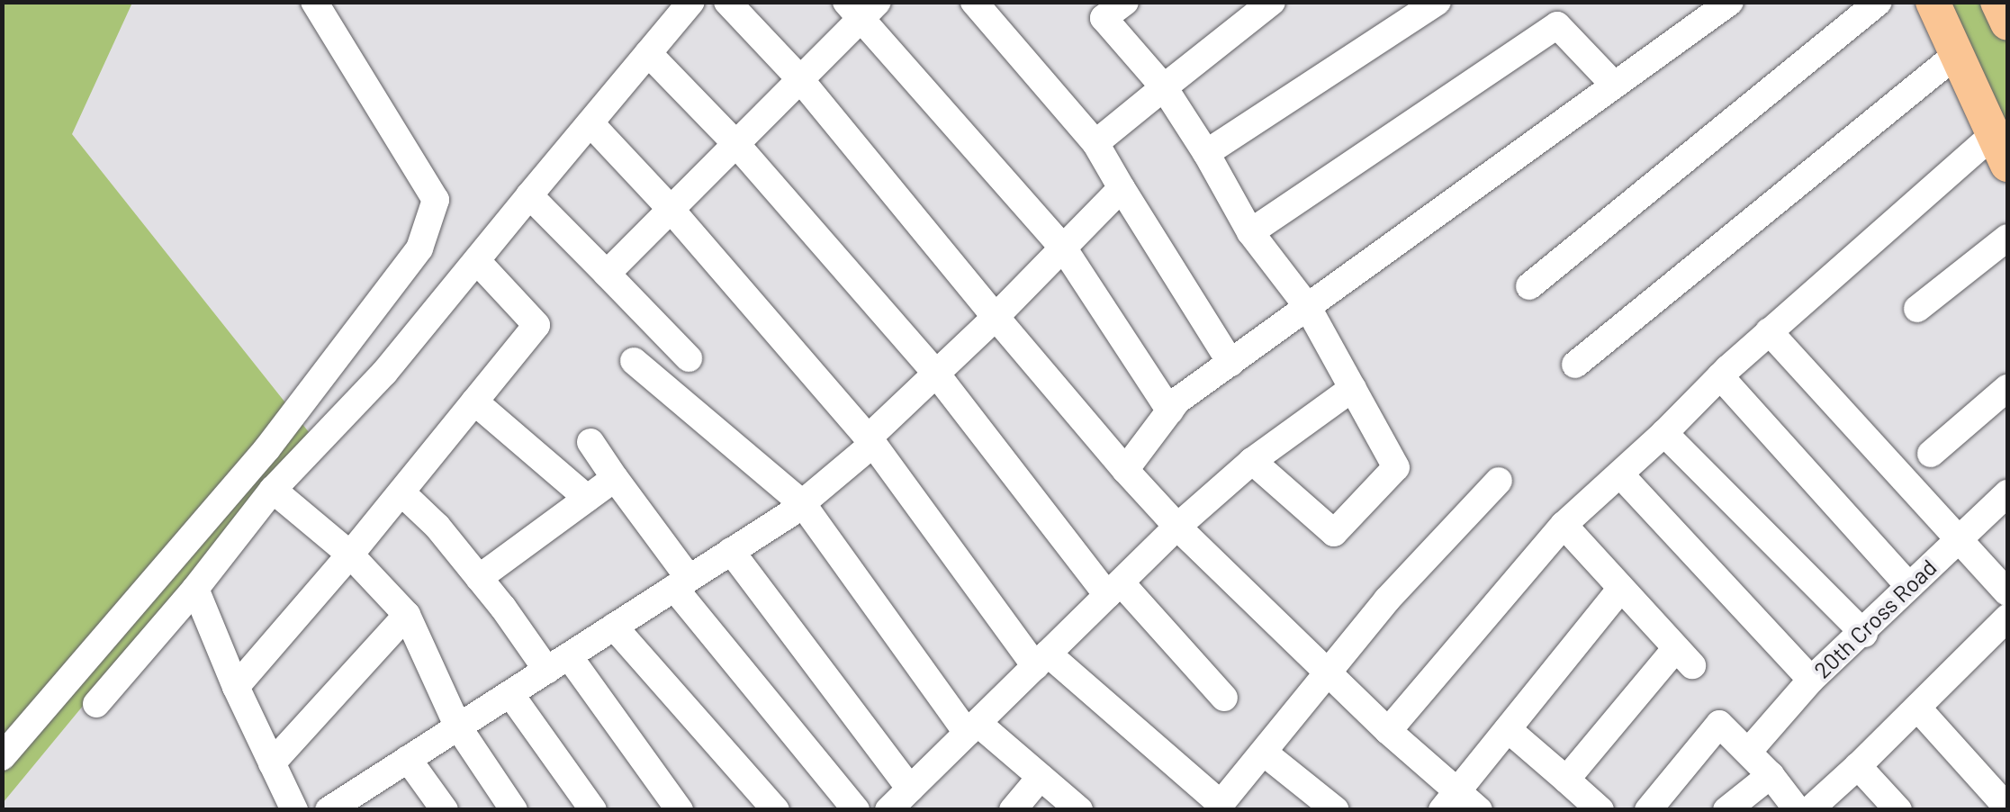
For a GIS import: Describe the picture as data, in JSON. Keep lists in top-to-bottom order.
{
  "streets": {
    "street": ["20th Cross Road"]
  }
}
